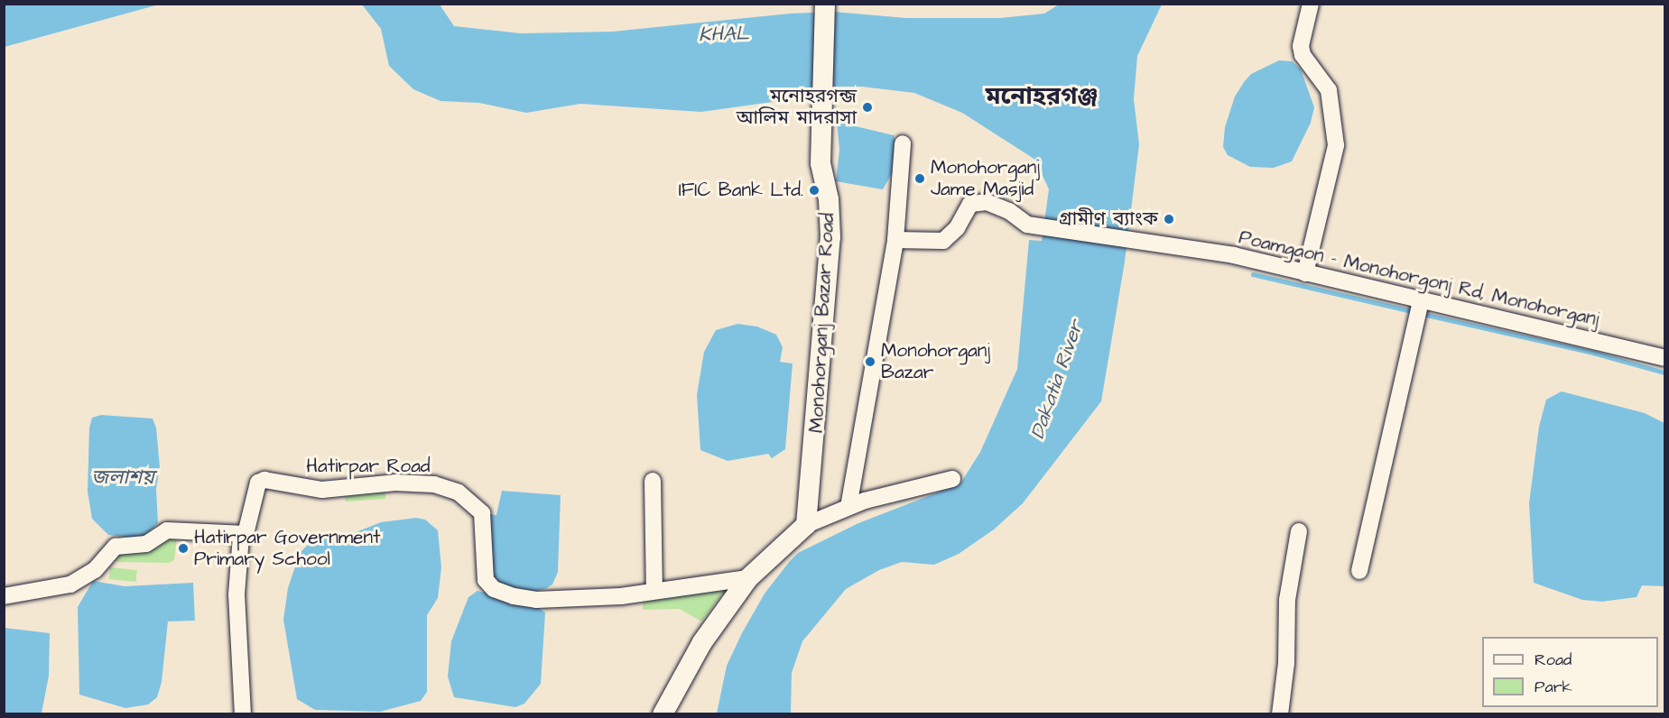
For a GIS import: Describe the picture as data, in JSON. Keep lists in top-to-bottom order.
{
  "streets": {
    "street": ["Poamgaon - Monohorgonj Rd, Monohorganj", "Monohorganj Bazar Road", "Hatirpar Road"]
  },
  "districts": ["মনোহরগঞ্জ"],
  "water": ["KHAL", "Dakatia River", "জলাশয়"],
  "places": [
    "মনোহরগন্জ আলিম মাদরাসা",
    "Monohorganj Jame Masjid",
    "IFIC Bank Ltd.",
    "গ্রামীণ ব্যাংক",
    "Monohorganj Bazar",
    "Hatirpar Government Primary School"
  ],
  "legend": ["Road", "Park"]
}
